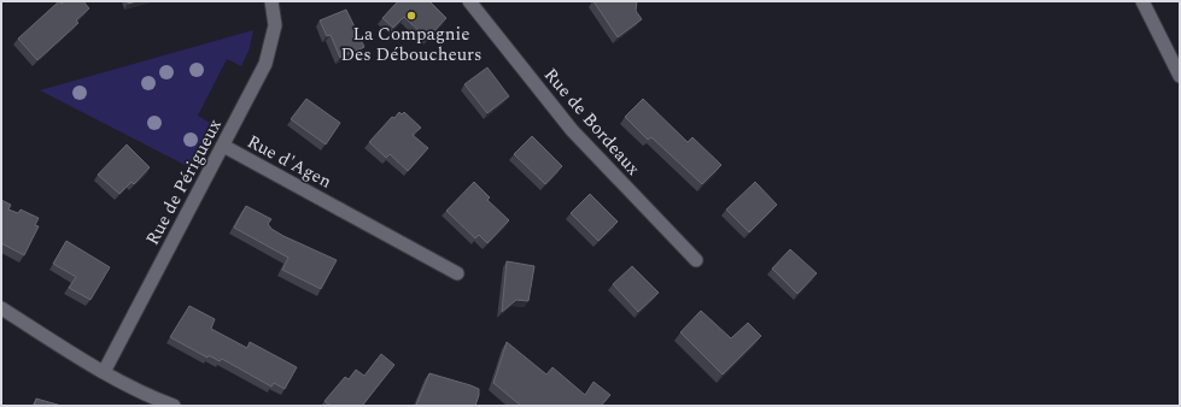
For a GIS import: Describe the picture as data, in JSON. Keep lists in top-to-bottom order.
{
  "streets": {
    "street": ["Rue de Bordeaux", "Rue d'Agen", "Rue de Périgueux"]
  },
  "crossings": [
    ["Rue d'Agen", "Rue de Périgueux"]
  ],
  "places": ["La Compagnie Des Déboucheurs"]
}
